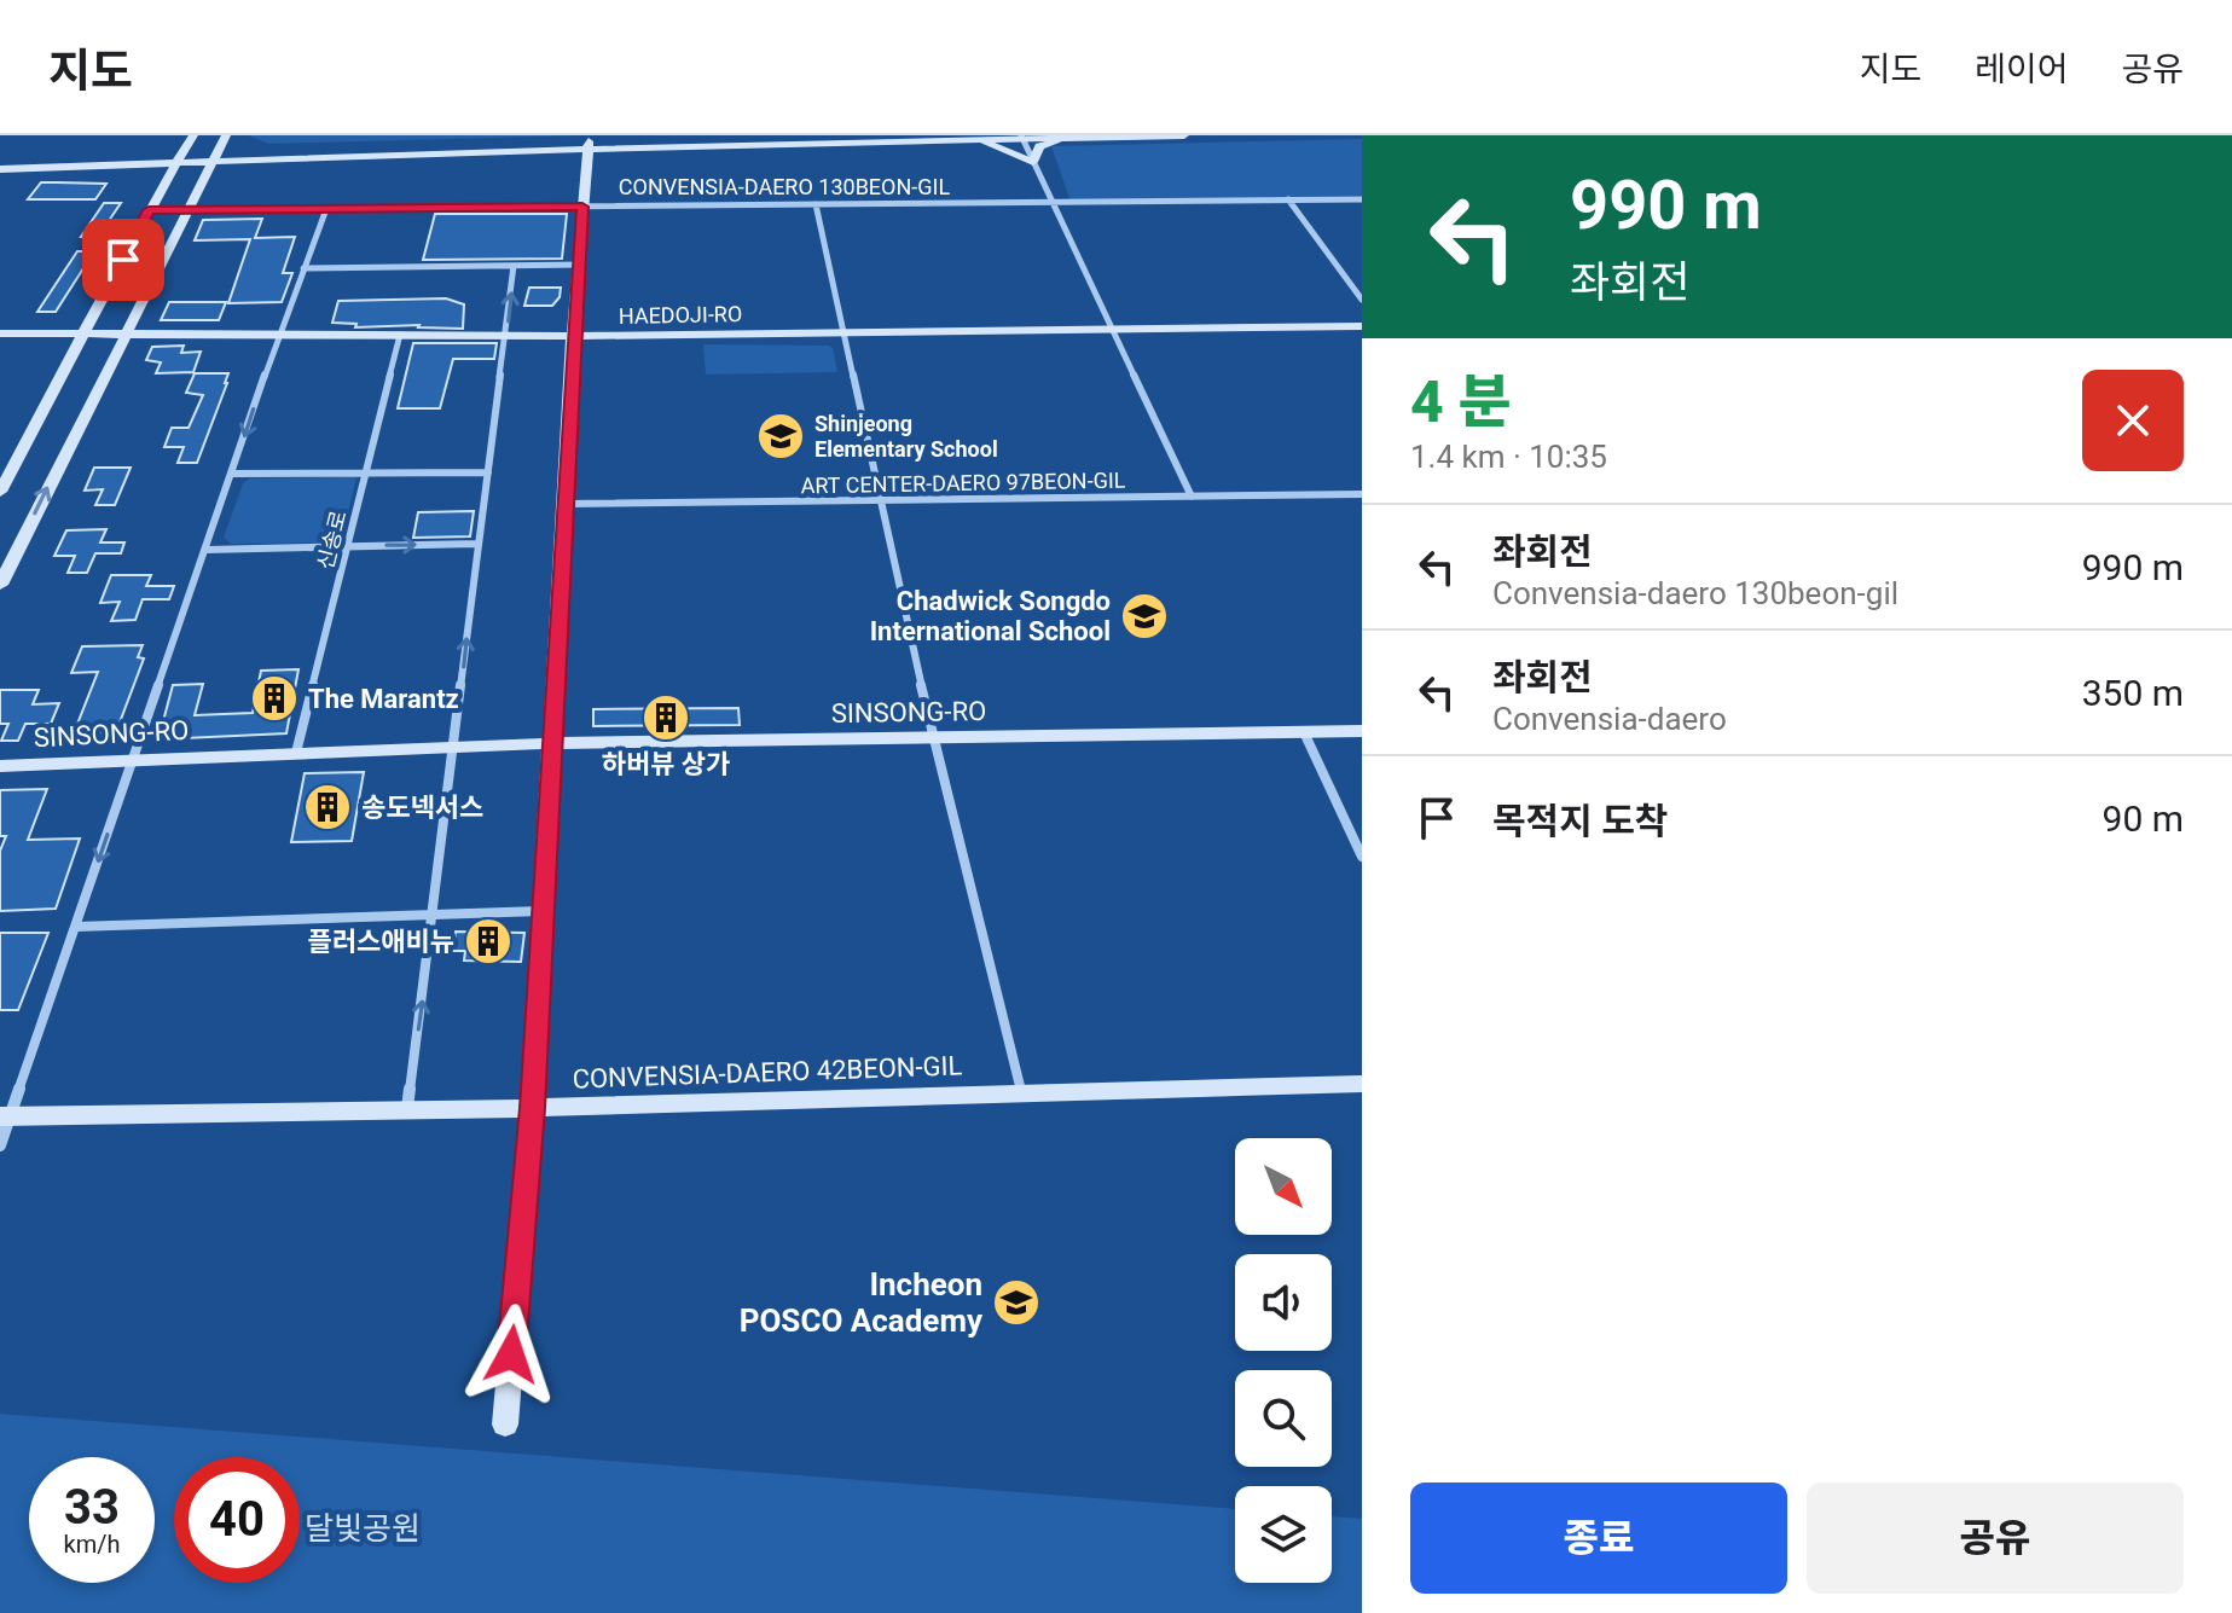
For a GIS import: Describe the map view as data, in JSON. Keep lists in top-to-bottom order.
{
  "streets": {
    "street": [
      "CONVENSIA-DAERO 130BEON-GIL",
      "HAEDOJI-RO",
      "ART CENTER-DAERO 97BEON-GIL",
      "신송로",
      "SINSONG-RO",
      "CONVENSIA-DAERO 42BEON-GIL"
    ]
  },
  "crossings": [
    ["HAEDOJI-RO", "신송로"],
    ["신송로", "SINSONG-RO"]
  ],
  "parks": ["달빛공원"],
  "places": {
    "school or university": ["Shinjeong Elementary School", "Chadwick Songdo International School", "Incheon POSCO Academy"],
    "building": [
      "The Marantz",
      "하버뷰 상가",
      "송도넥서스",
      "플러스애비뉴"
    ]
  },
  "north": "bottom right",
  "page": {
    "header": "지도",
    "nav": ["지도", "레이어", "공유"],
    "turn": ["990 m", "좌회전"],
    "heading": ["4 분", "1.4 km · 10:35"],
    "list": [
      {
        "name": "좌회전",
        "note": "Convensia-daero 130beon-gil",
        "value": "990 m"
      },
      {
        "name": "좌회전",
        "note": "Convensia-daero",
        "value": "350 m"
      },
      {
        "name": "목적지 도착",
        "value": "90 m"
      }
    ],
    "speed": "33 km/h",
    "limit": "40",
    "buttons": ["종료", "공유"]
  }
}
